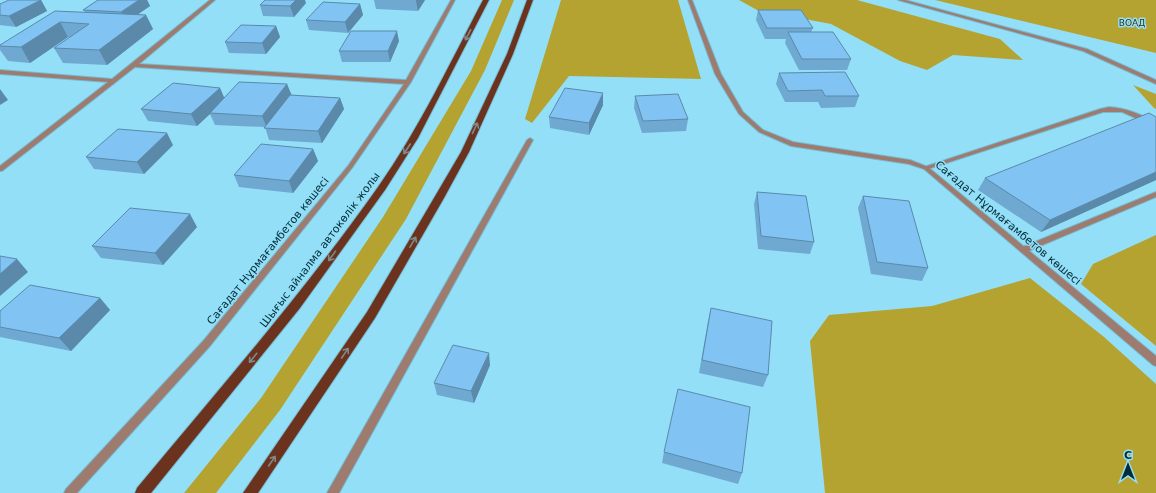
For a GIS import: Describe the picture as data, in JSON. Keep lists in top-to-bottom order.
{
  "streets": {
    "main road": ["Шығыс айналма автокөлік жолы"],
    "street": ["Сағадат Нұрмағамбетов көшесі"]
  },
  "parks": ["ВОАД"],
  "north": "top"
}
